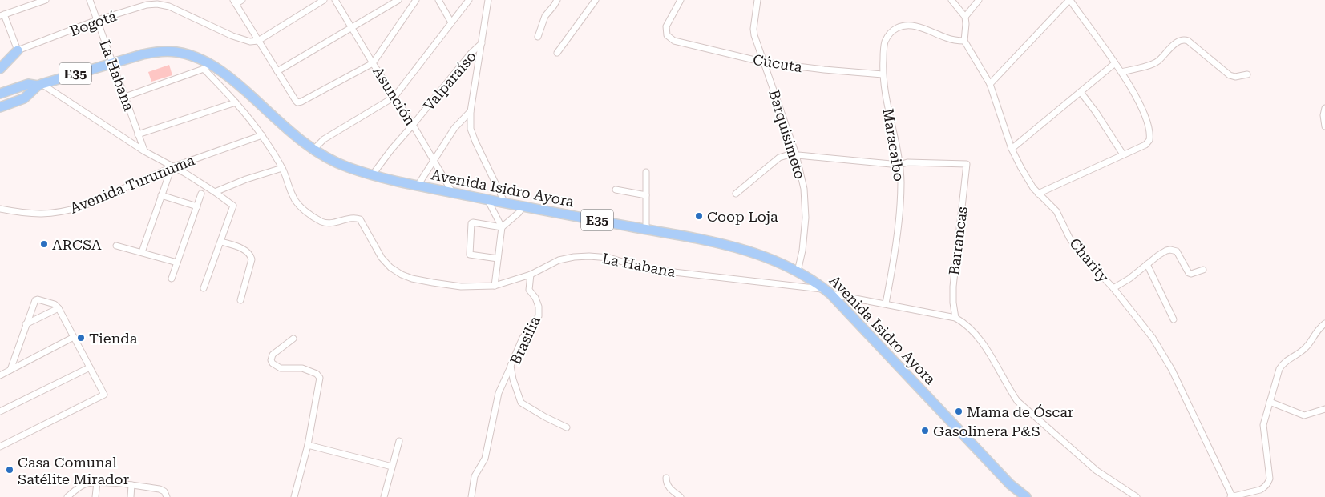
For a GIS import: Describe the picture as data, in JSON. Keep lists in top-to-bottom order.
{
  "streets": {
    "main road": ["E35", "Avenida Isidro Ayora"],
    "street": [
      "Bogotá",
      "Cúcuta",
      "La Habana",
      "Valparaíso",
      "Asunción",
      "Barquisimeto",
      "Maracaibo",
      "Avenida Turunuma",
      "Barrancas",
      "Charity",
      "Brasilia"
    ]
  },
  "crossings": [
    ["Bogotá", "La Habana"],
    ["Cúcuta", "Barquisimeto"],
    ["Cúcuta", "Maracaibo"],
    ["La Habana", "Maracaibo"],
    ["La Habana", "Avenida Turunuma"],
    ["La Habana", "Avenida Isidro Ayora"],
    ["La Habana", "Barrancas"],
    ["La Habana", "Brasilia"],
    ["Valparaíso", "Asunción"],
    ["Valparaíso", "Avenida Isidro Ayora"],
    ["Asunción", "Avenida Isidro Ayora"],
    ["Barquisimeto", "Avenida Isidro Ayora"],
    ["Maracaibo", "Barrancas"],
    ["Maracaibo", "Charity"]
  ],
  "places": [
    "Coop Loja",
    "ARCSA",
    "Tienda",
    "Mama de Óscar",
    "Gasolinera P&S",
    "Casa Comunal Satélite Mirador"
  ]
}
